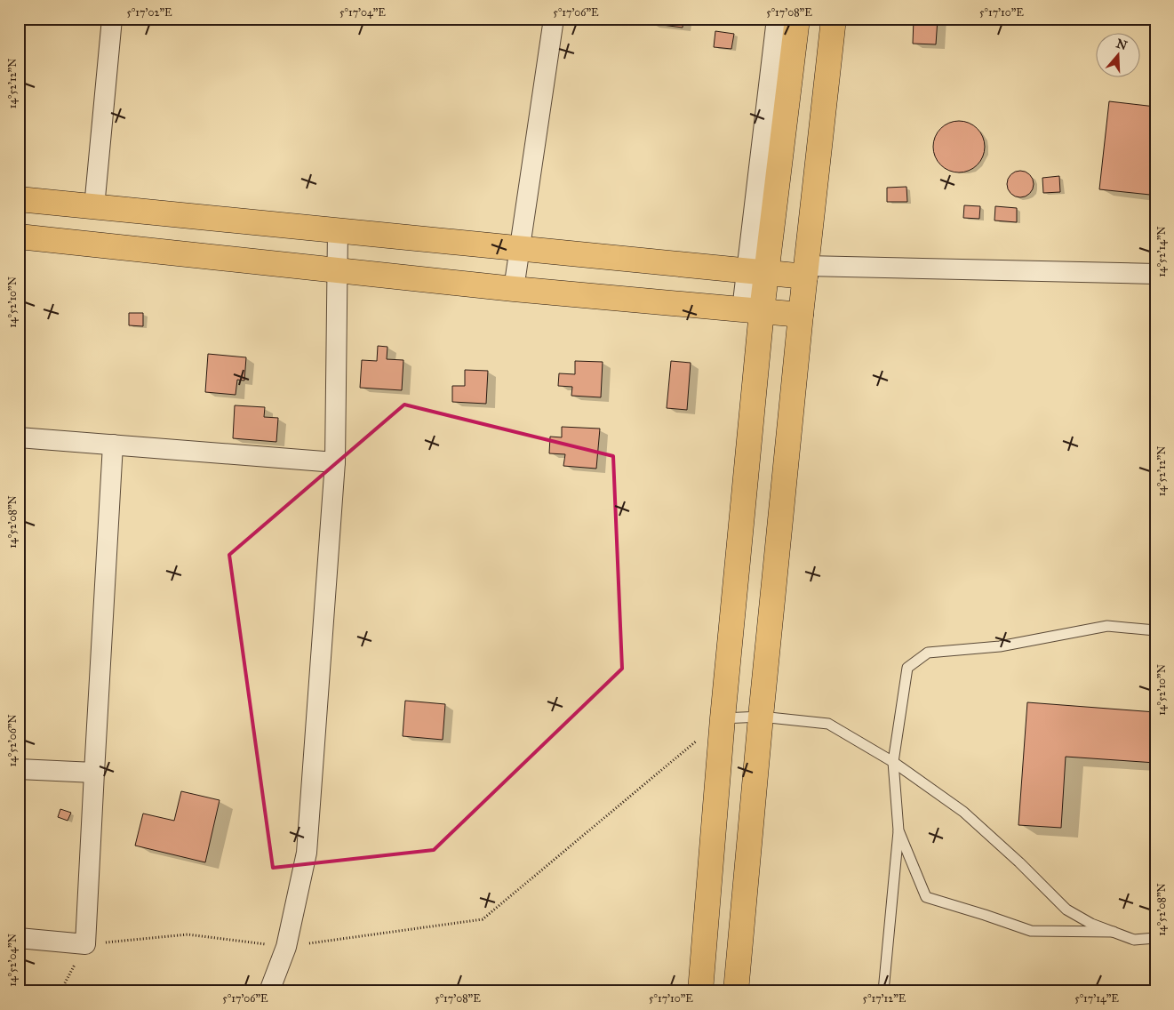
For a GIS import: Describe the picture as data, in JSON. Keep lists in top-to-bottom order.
{
  "north": "top",
  "coordinates": [
    "5°17'02\"E",
    "5°17'04\"E",
    "5°17'06\"E",
    "5°17'08\"E",
    "5°17'10\"E",
    "14°52'12\"N",
    "14°52'14\"N",
    "14°52'10\"N",
    "14°52'08\"N",
    "14°52'06\"N",
    "14°52'04\"N",
    "5°17'12\"E",
    "5°17'14\"E"
  ]
}
